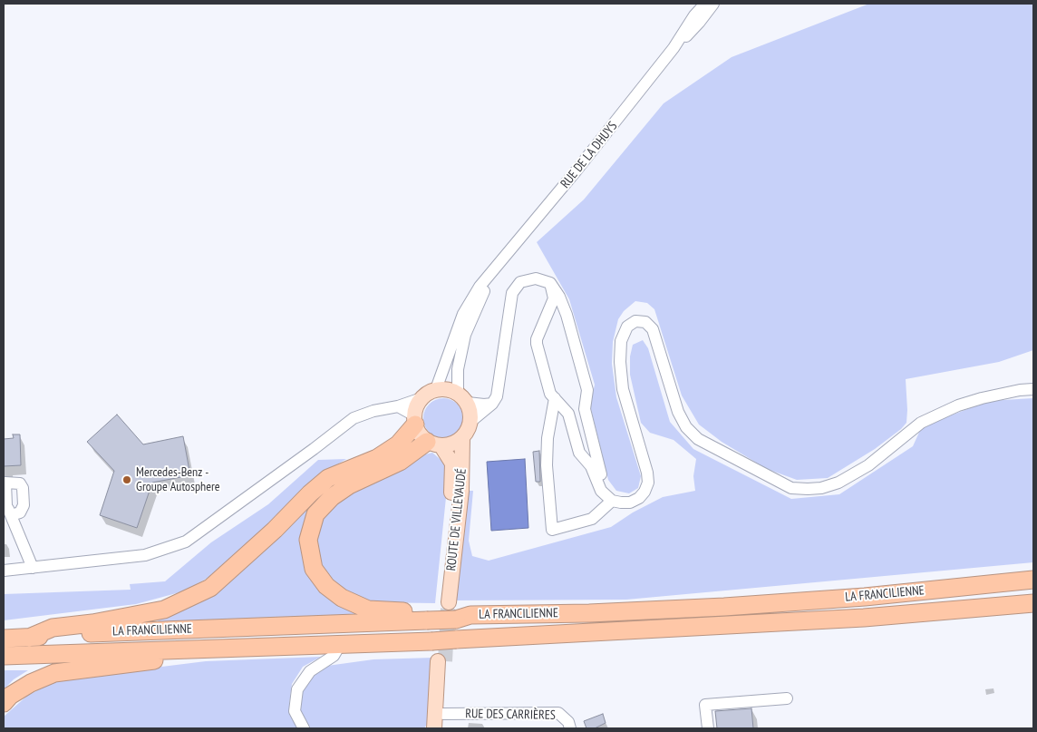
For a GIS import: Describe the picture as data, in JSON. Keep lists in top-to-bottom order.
{
  "streets": {
    "highway": ["LA FRANCILIENNE"],
    "main road": ["ROUTE DE VILLEVAUDÉ"],
    "street": ["RUE DE LA DHUYS", "RUE DES CARRIÈRES"]
  },
  "crossings": [
    ["RUE DE LA DHUYS", "ROUTE DE VILLEVAUDÉ"],
    ["ROUTE DE VILLEVAUDÉ", "LA FRANCILIENNE"]
  ],
  "places": ["Mercedes-Benz - Groupe Autosphere"]
}
